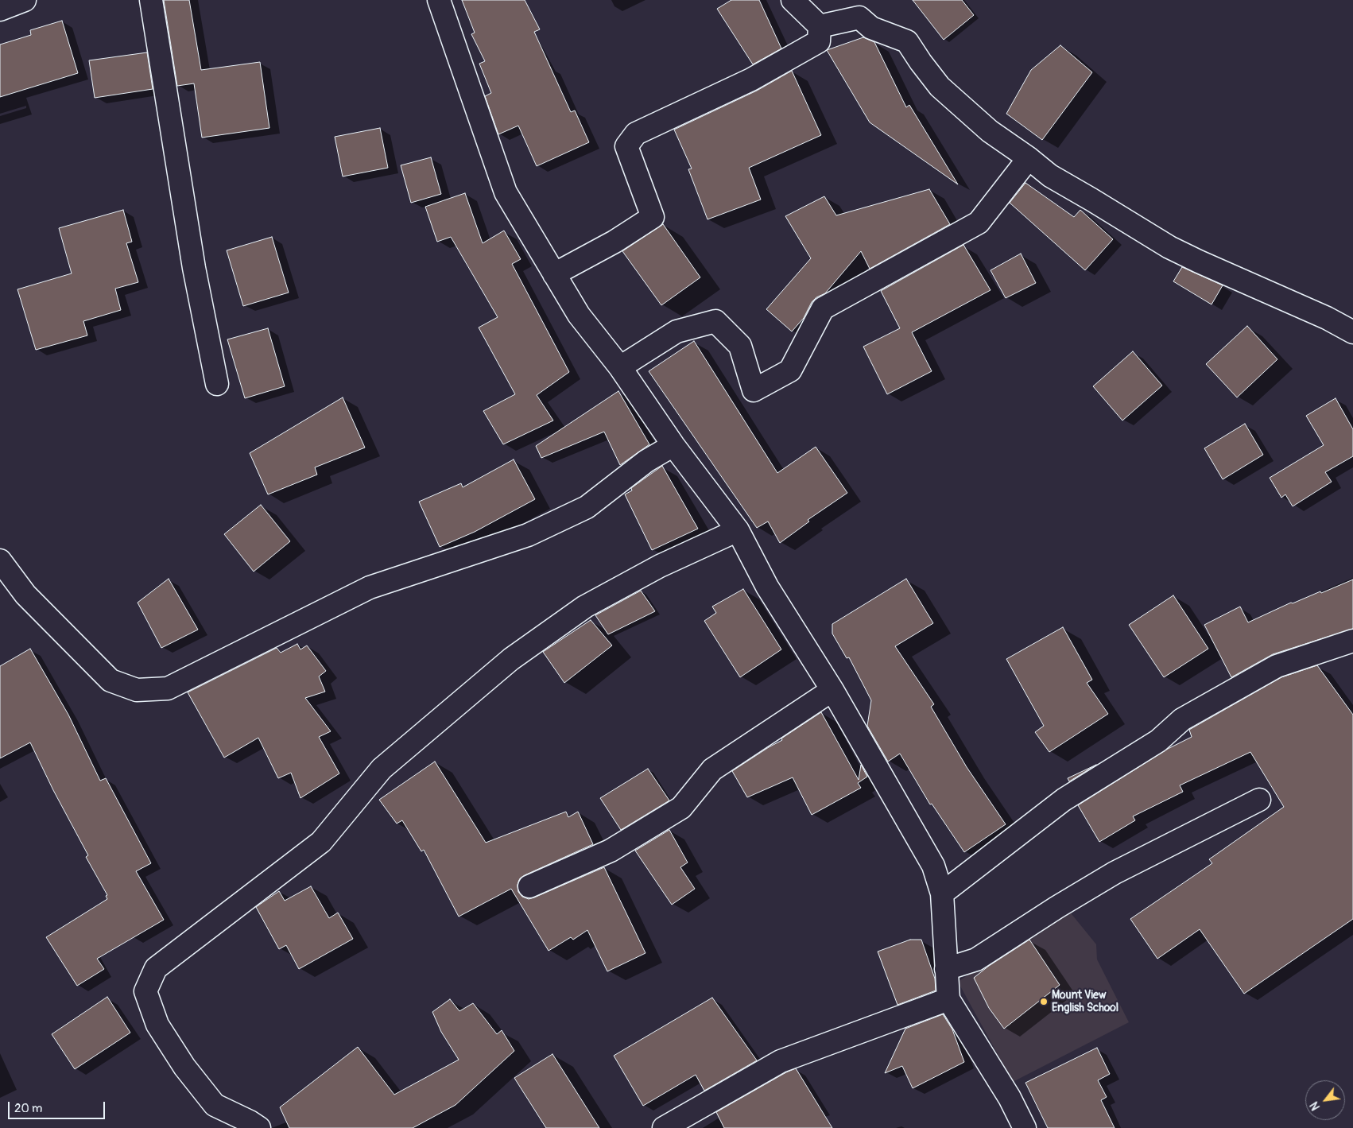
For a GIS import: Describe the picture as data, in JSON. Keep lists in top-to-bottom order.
{
  "places": ["Mount View English School"],
  "scale_bar": "20 m",
  "north": "bottom left"
}
